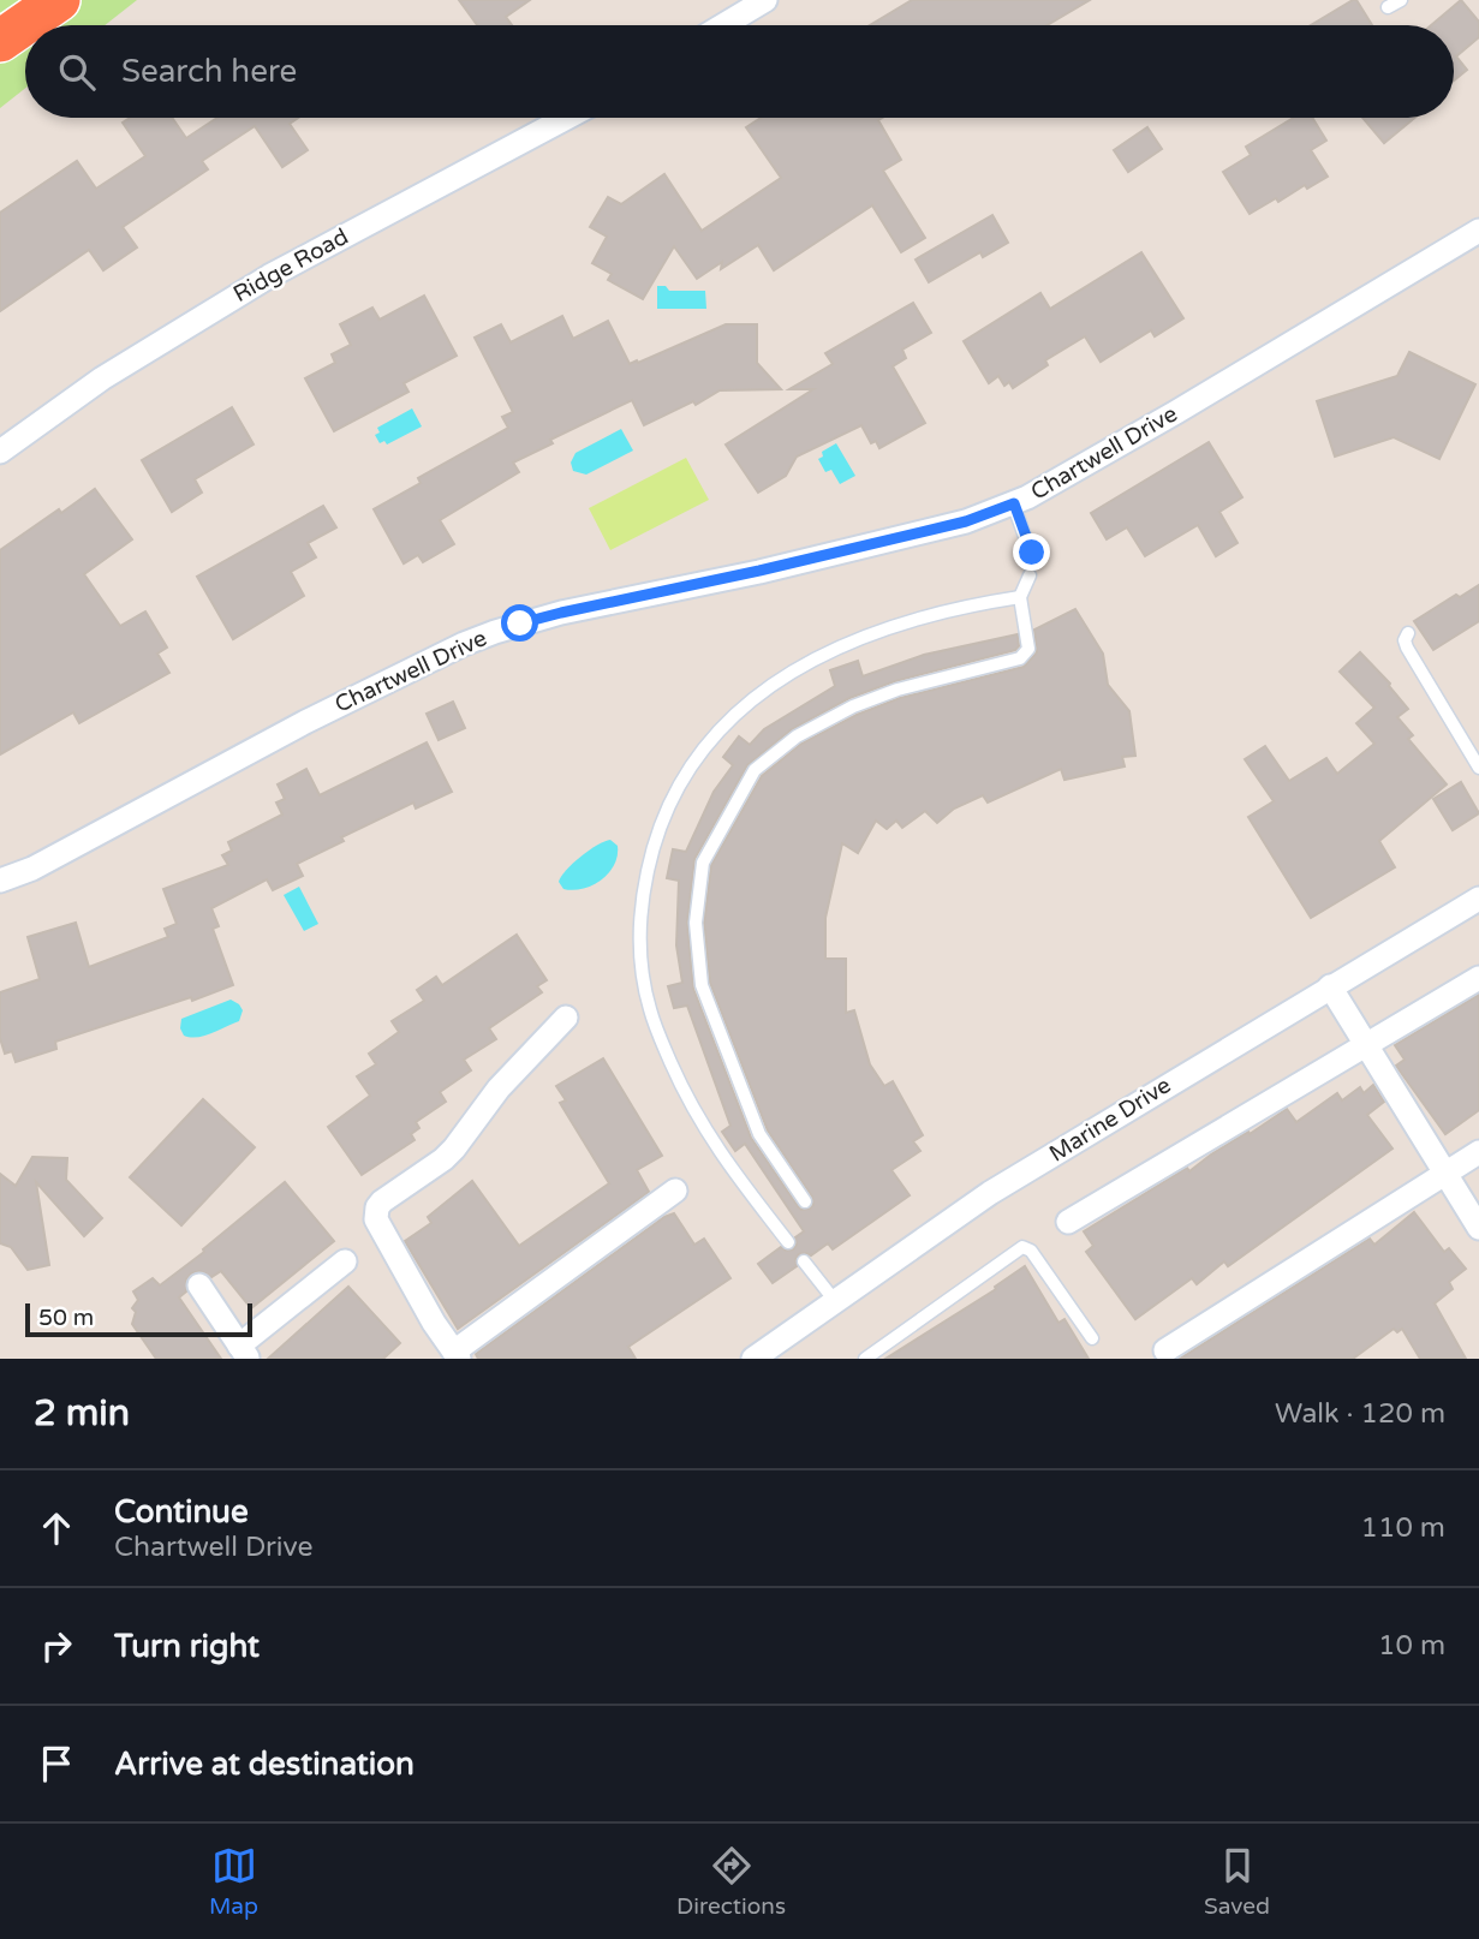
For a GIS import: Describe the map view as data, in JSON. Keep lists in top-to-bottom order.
{
  "streets": {
    "street": ["Ridge Road", "Chartwell Drive", "Marine Drive"]
  },
  "scale_bar": "50 m",
  "page": {
    "search": "Search here",
    "scale": "50 m",
    "heading": ["2 min", "Walk · 120 m"],
    "list": [
      ["Continue", "Chartwell Drive", "110 m"],
      ["Turn right", "10 m"],
      "Arrive at destination"
    ],
    "nav": ["Map", "Directions", "Saved"]
  }
}
